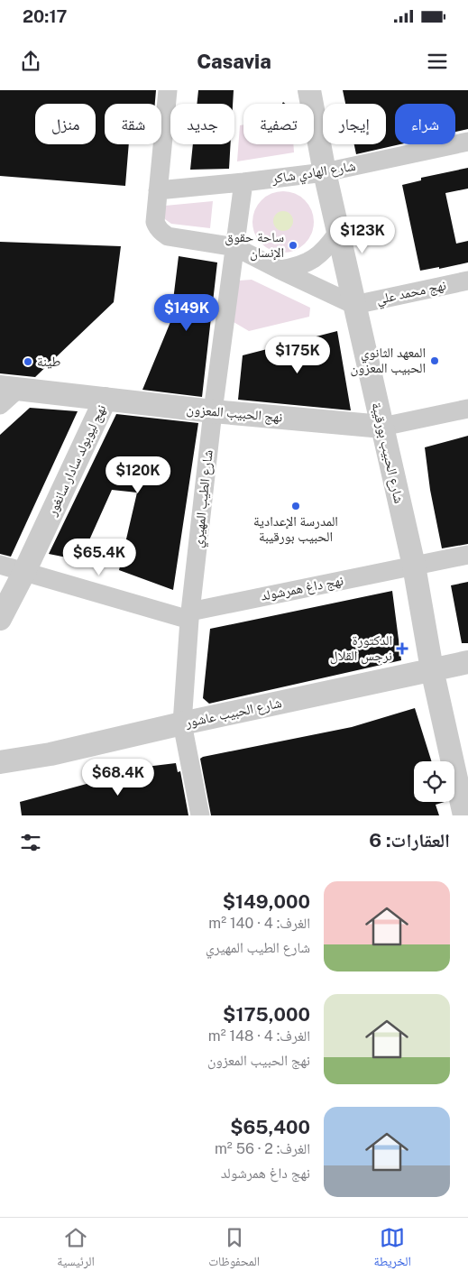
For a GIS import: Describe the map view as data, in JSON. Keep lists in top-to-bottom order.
{
  "streets": {
    "street": [
      "شارع الهادي شاكر",
      "نهج محمد علي",
      "نهج الحبيب المعزون",
      "شارع الحبيب بورقيبة",
      "نهج ليوبولد سادار سانغور",
      "شارع الطيب المهيري",
      "نهج داغ همرشولد",
      "شارع الحبيب عاشور"
    ]
  },
  "crossings": [
    ["شارع الهادي شاكر", "شارع الحبيب بورقيبة"],
    ["شارع الهادي شاكر", "شارع الطيب المهيري"],
    ["نهج محمد علي", "شارع الحبيب بورقيبة"],
    ["نهج الحبيب المعزون", "شارع الحبيب بورقيبة"],
    ["نهج الحبيب المعزون", "نهج ليوبولد سادار سانغور"],
    ["نهج الحبيب المعزون", "شارع الطيب المهيري"],
    ["شارع الحبيب بورقيبة", "شارع الطيب المهيري"],
    ["شارع الحبيب بورقيبة", "نهج داغ همرشولد"],
    ["شارع الحبيب بورقيبة", "شارع الحبيب عاشور"],
    ["نهج ليوبولد سادار سانغور", "نهج داغ همرشولد"],
    ["شارع الطيب المهيري", "نهج داغ همرشولد"],
    ["شارع الطيب المهيري", "شارع الحبيب عاشور"]
  ],
  "places": {
    "other": [
      "ساحة حقوق الإنسان",
      "المعهد الثانوي الحبيب المعزون",
      "طينة",
      "المدرسة الإعدادية الحبيب بورقيبة"
    ],
    "health": ["الدكتورة نرجس القلال"]
  },
  "page": {
    "status": "20:17",
    "header": "Casavia",
    "chip": [
      "شراء",
      "إيجار",
      "تصفية",
      "جديد",
      "شقة",
      "منزل"
    ],
    "price": [
      "$123K",
      "$149K",
      "$175K",
      "$120K",
      "$65.4K",
      "$68.4K"
    ],
    "heading": "العقارات: 6",
    "list": [
      {
        "name": "$149,000",
        "note": "الغرف: 4 · 140 m² · شارع الطيب المهيري"
      },
      {
        "name": "$175,000",
        "note": "الغرف: 4 · 148 m² · نهج الحبيب المعزون"
      },
      {
        "name": "$65,400",
        "note": "الغرف: 2 · 56 m² · نهج داغ همرشولد"
      }
    ],
    "tabs": ["الخريطة", "المحفوظات", "الرئيسية"]
  }
}
